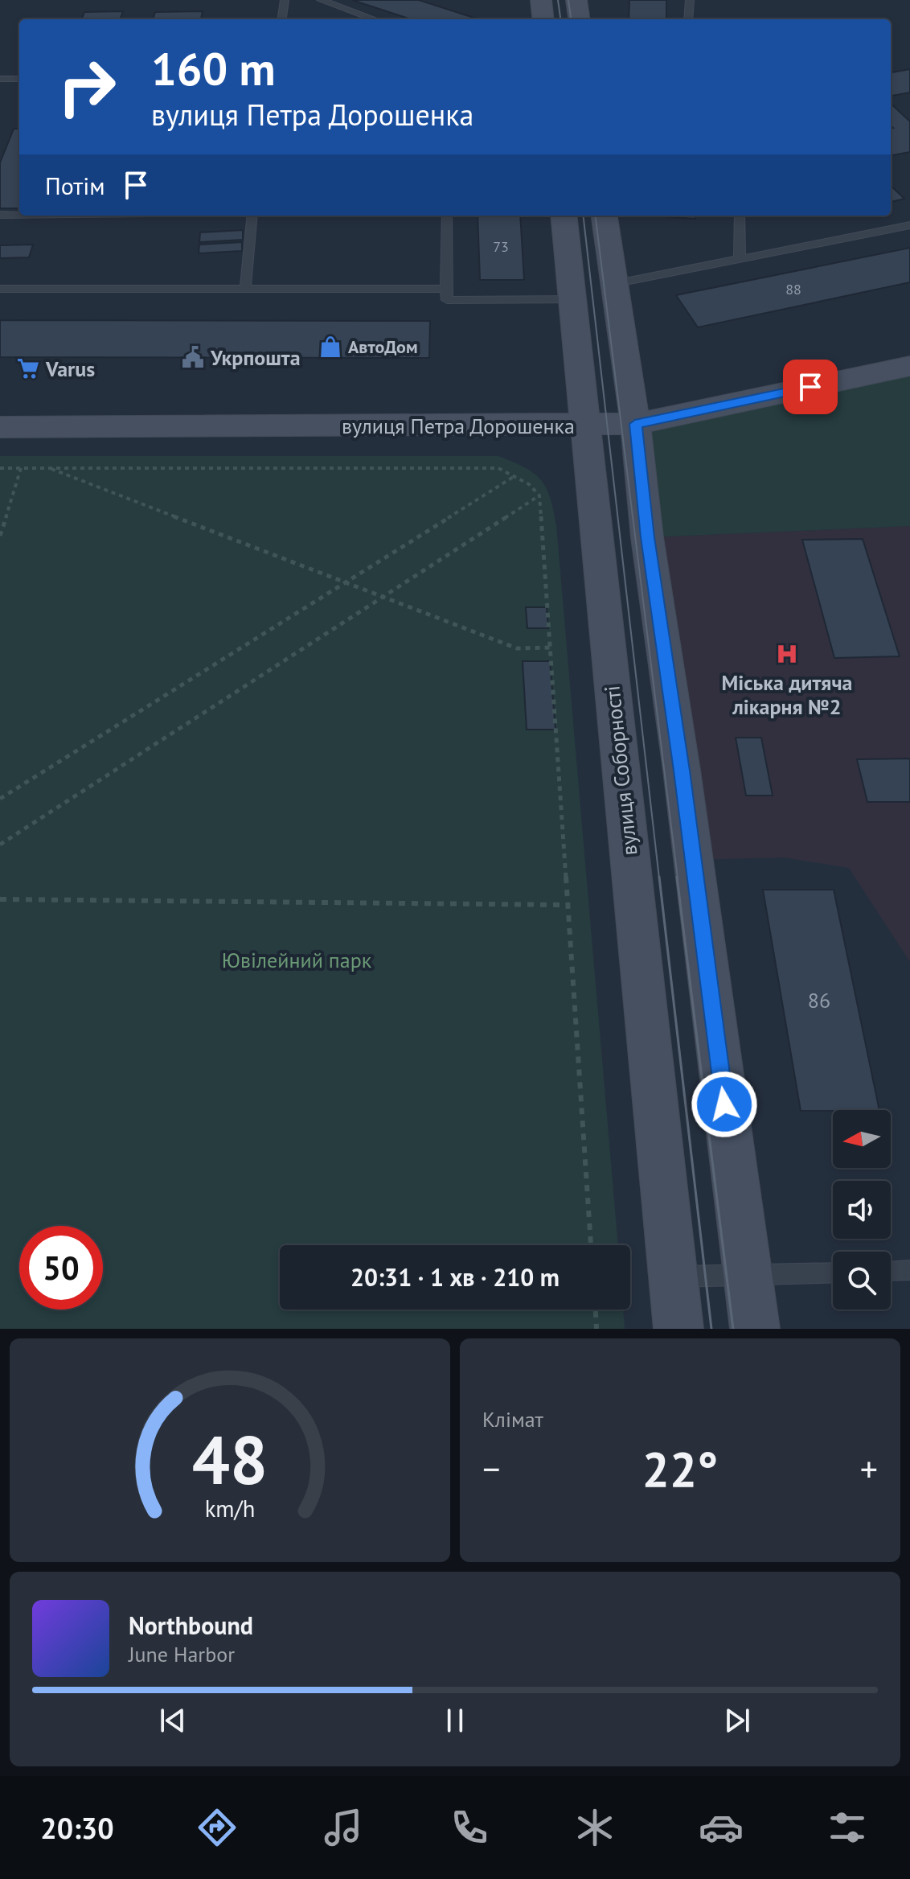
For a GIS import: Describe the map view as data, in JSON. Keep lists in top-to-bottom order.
{
  "streets": {
    "main road": ["вулиця Петра Дорошенка", "вулиця Соборності"]
  },
  "crossings": [
    ["вулиця Петра Дорошенка", "вулиця Соборності"]
  ],
  "parks": ["Ювілейний парк"],
  "places": {
    "shop": ["АвтоДом"],
    "public building": ["Укрпошта"],
    "supermarket": ["Varus"],
    "hospital": ["Міська дитяча лікарня №2"]
  },
  "house_numbers": ["73", "88", "86"],
  "north": "left",
  "page": {
    "turn": ["160 m", "вулиця Петра Дорошенка"],
    "then": "Потім",
    "limit": "50",
    "trip": "20:31 · 1 хв · 210 m",
    "tile": "Клімат",
    "heat": ["−", "22°", "+"],
    "song": ["Northbound", "June Harbor"],
    "tabs": "20:30",
    "gauge": ["48", "km/h"]
  }
}
